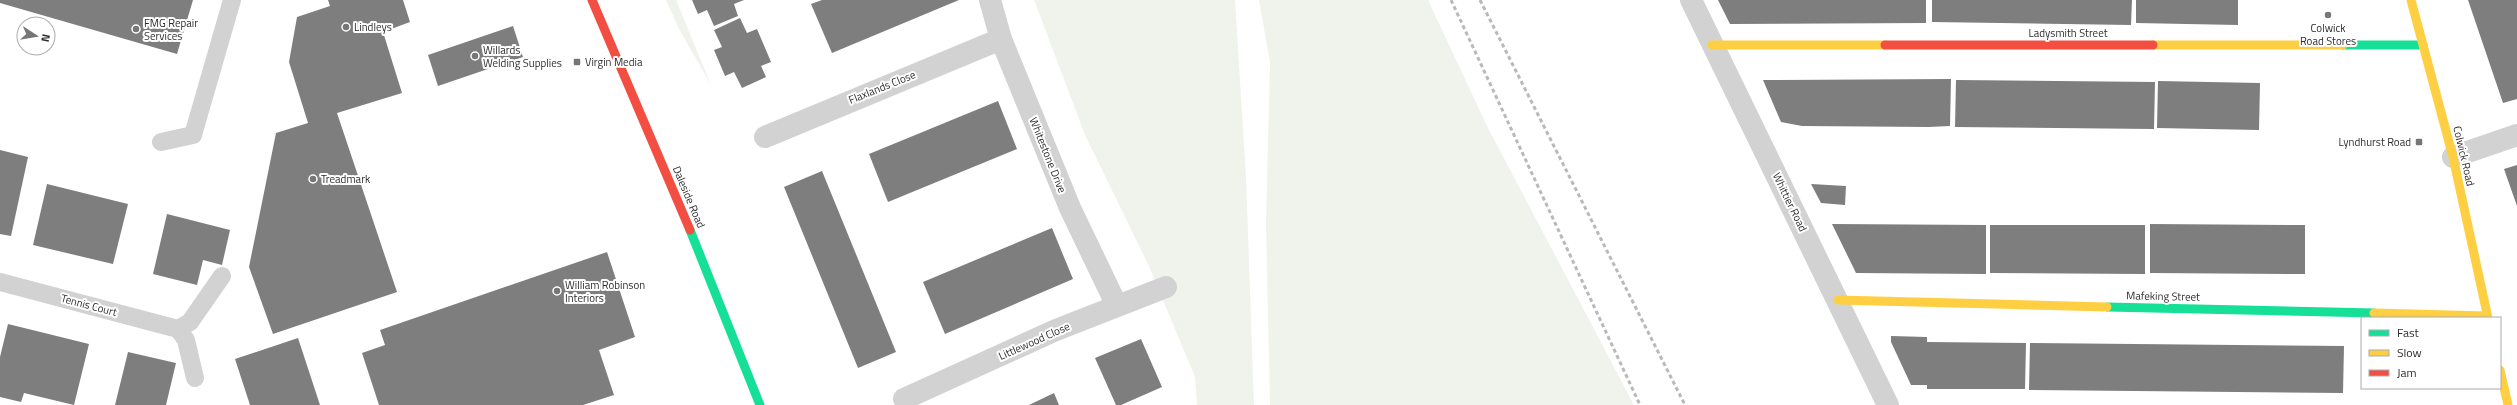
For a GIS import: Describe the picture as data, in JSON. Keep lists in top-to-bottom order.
{
  "streets": {
    "street": [
      "Ladysmith Street",
      "Flaxlands Close",
      "Whitestone Drive",
      "Colwick Road",
      "Daleside Road",
      "Whittier Road",
      "Mafeking Street",
      "Littlewood Close"
    ],
    "lane": ["Tennis Court"]
  },
  "crossings": [
    ["Ladysmith Street", "Colwick Road"],
    ["Ladysmith Street", "Whittier Road"],
    ["Flaxlands Close", "Whitestone Drive"],
    ["Whitestone Drive", "Littlewood Close"],
    ["Colwick Road", "Mafeking Street"],
    ["Whittier Road", "Mafeking Street"]
  ],
  "places": {
    "other": [
      "Colwick Road Stores",
      "Lindleys",
      "FMG Repair Services",
      "Willards Welding Supplies",
      "Treadmark",
      "William Robinson Interiors"
    ],
    "transit": ["Virgin Media", "Lyndhurst Road"]
  },
  "legend": ["Fast", "Slow", "Jam"],
  "north": "right"
}
